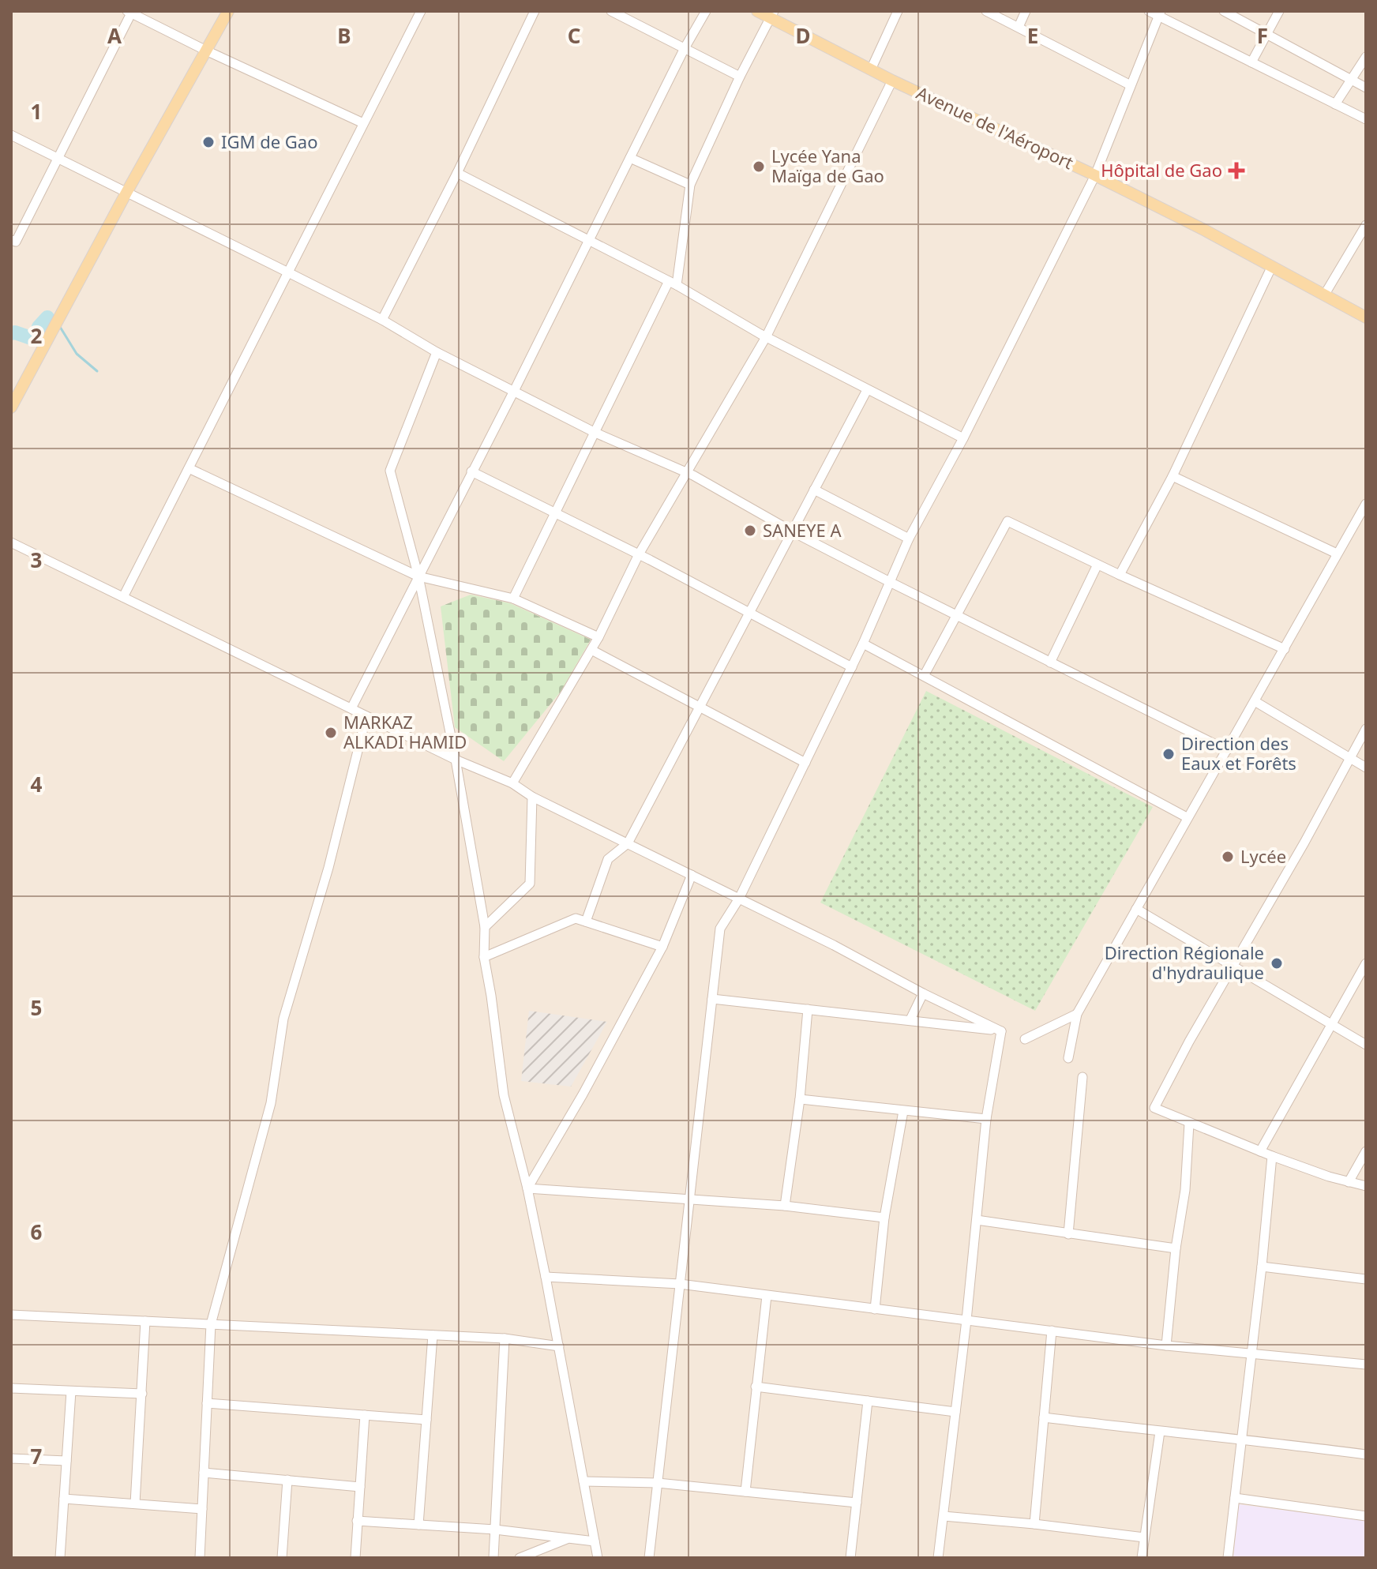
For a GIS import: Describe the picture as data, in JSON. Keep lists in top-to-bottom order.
{
  "streets": {
    "main road": ["Avenue de l'Aéroport"]
  },
  "places": {
    "other": [
      "IGM de Gao",
      "Lycée Yana Maïga de Gao",
      "SANEYE A",
      "MARKAZ ALKADI HAMID",
      "Direction des Eaux et Forêts",
      "Lycée",
      "Direction Régionale d'hydraulique"
    ],
    "health": ["Hôpital de Gao"]
  },
  "grid": {
    "columns": [
      "A",
      "B",
      "C",
      "D",
      "E",
      "F"
    ],
    "rows": [
      "1",
      "2",
      "3",
      "4",
      "5",
      "6",
      "7"
    ]
  }
}
